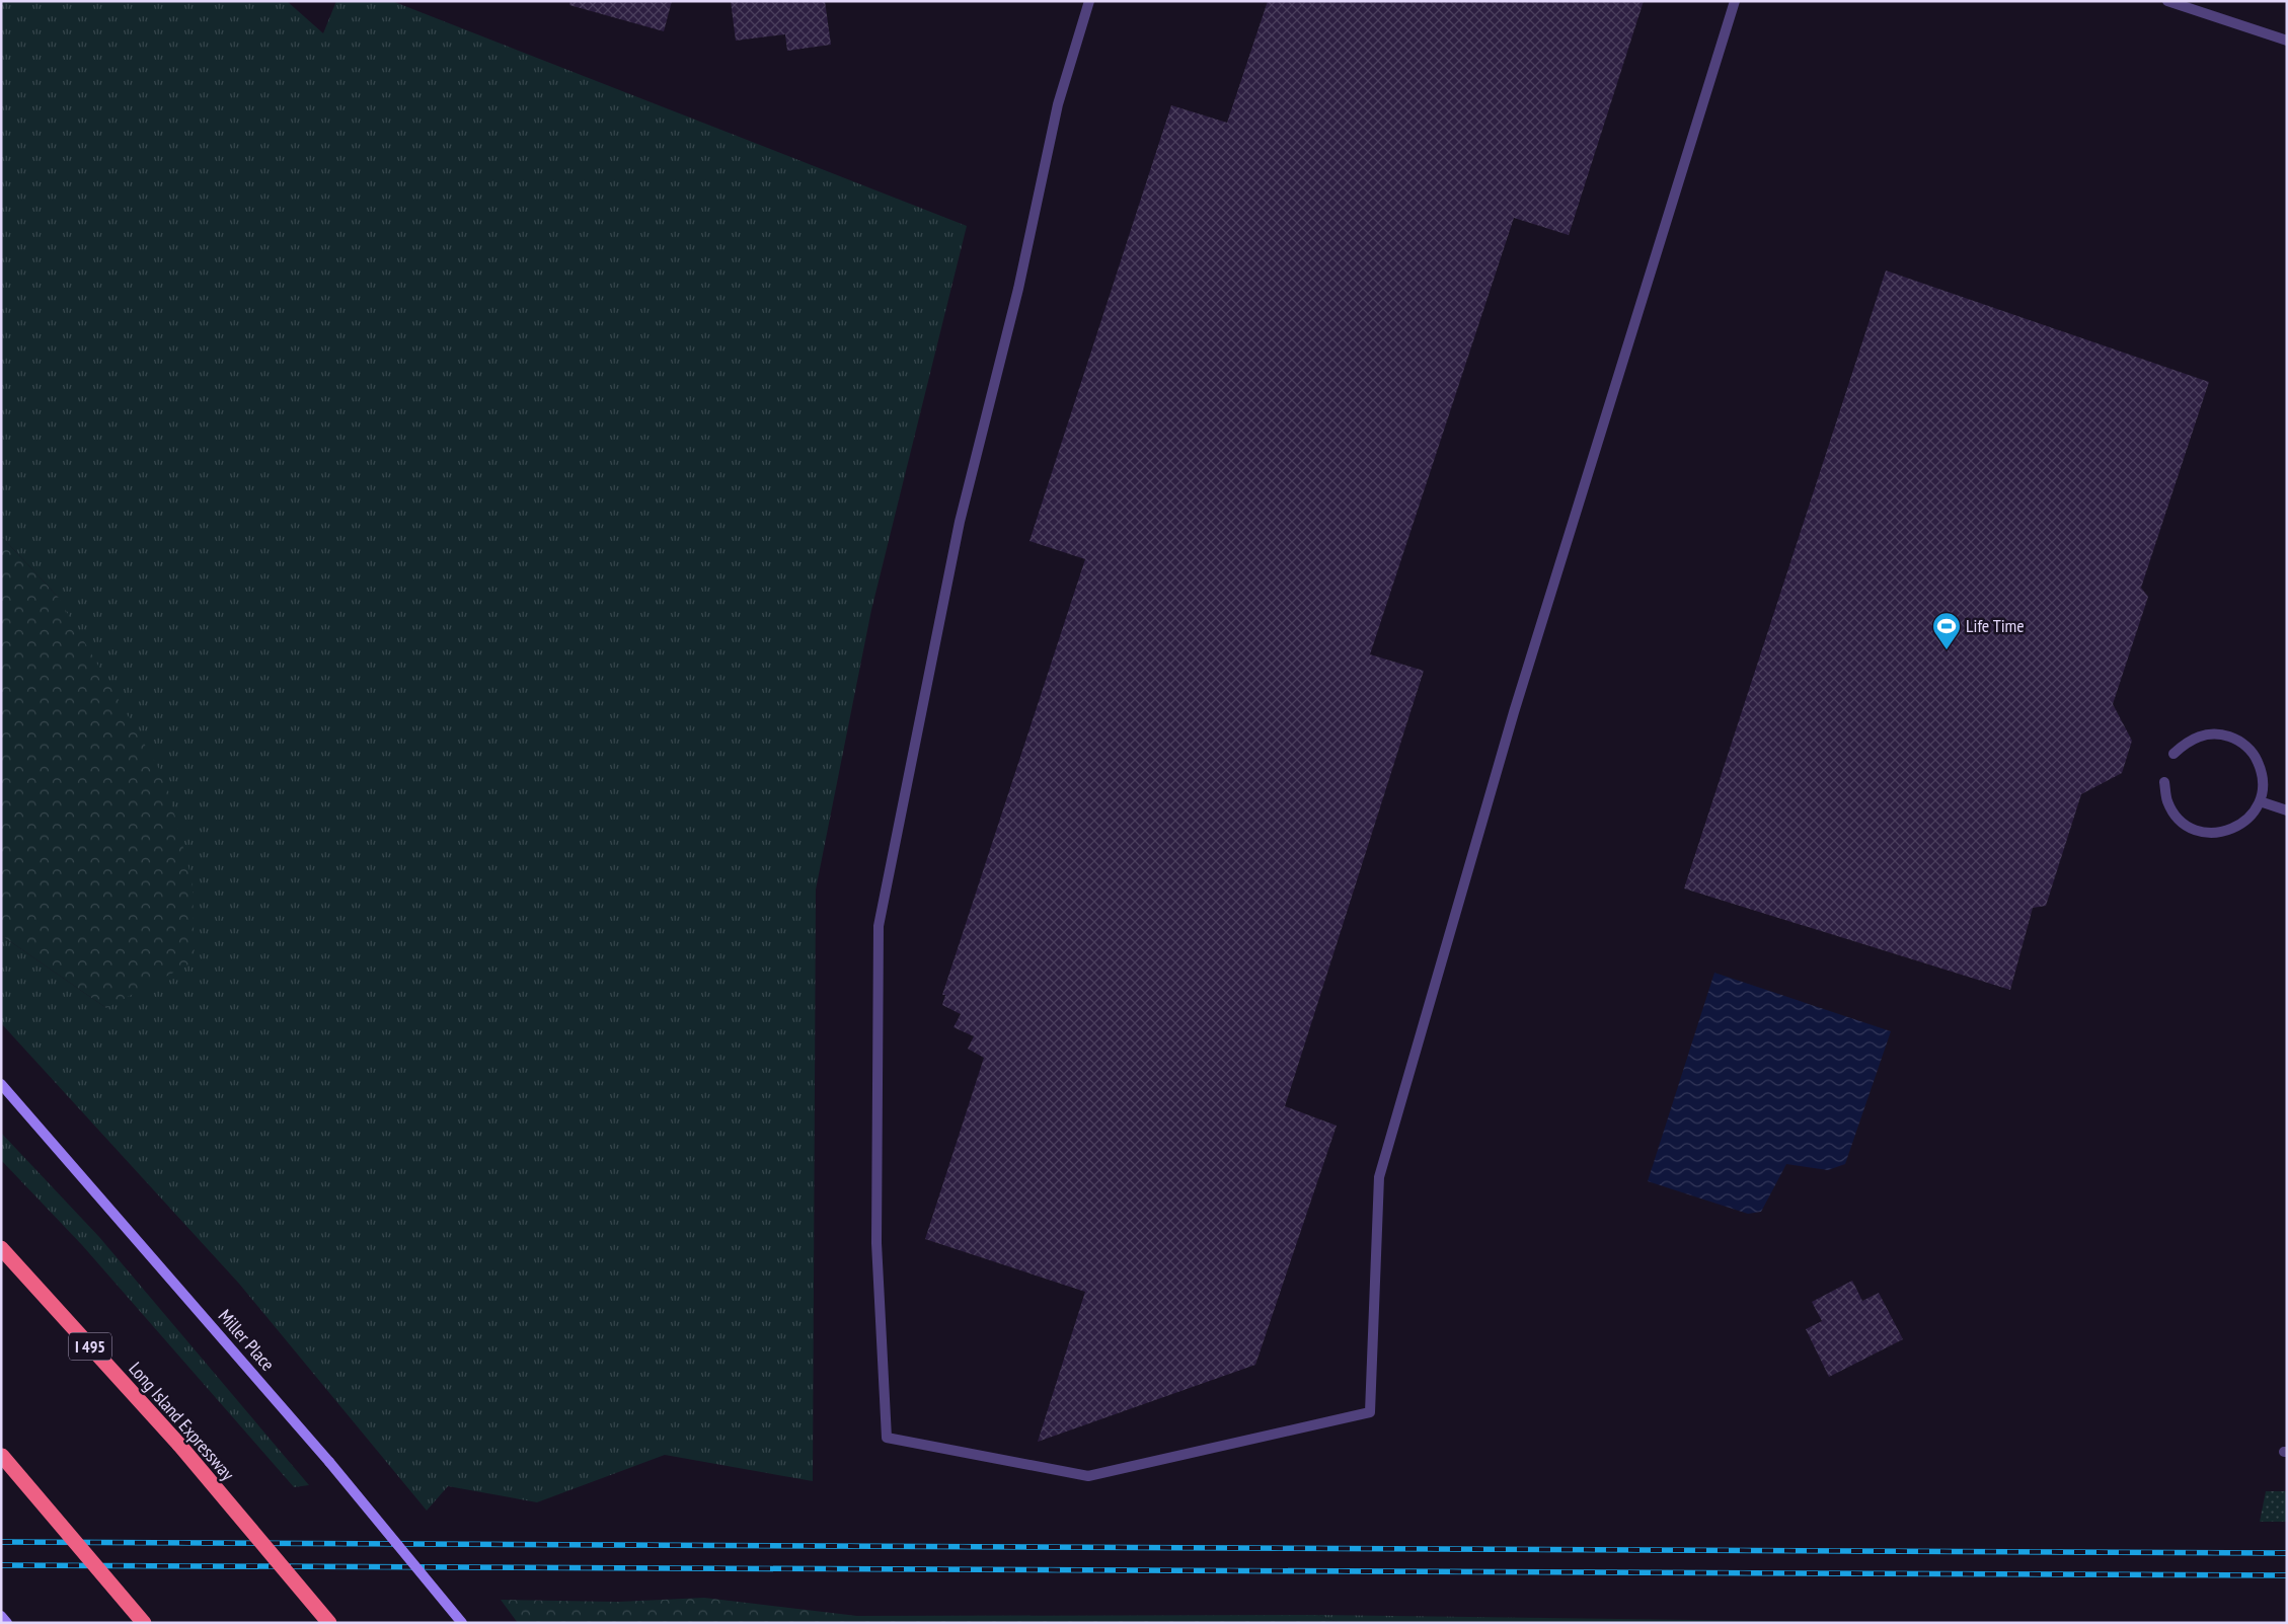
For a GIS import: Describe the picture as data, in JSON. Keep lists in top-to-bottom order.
{
  "streets": {
    "highway": ["I 495", "Long Island Expressway"],
    "main road": ["Miller Place"]
  },
  "places": {
    "sports": ["Life Time"]
  }
}
